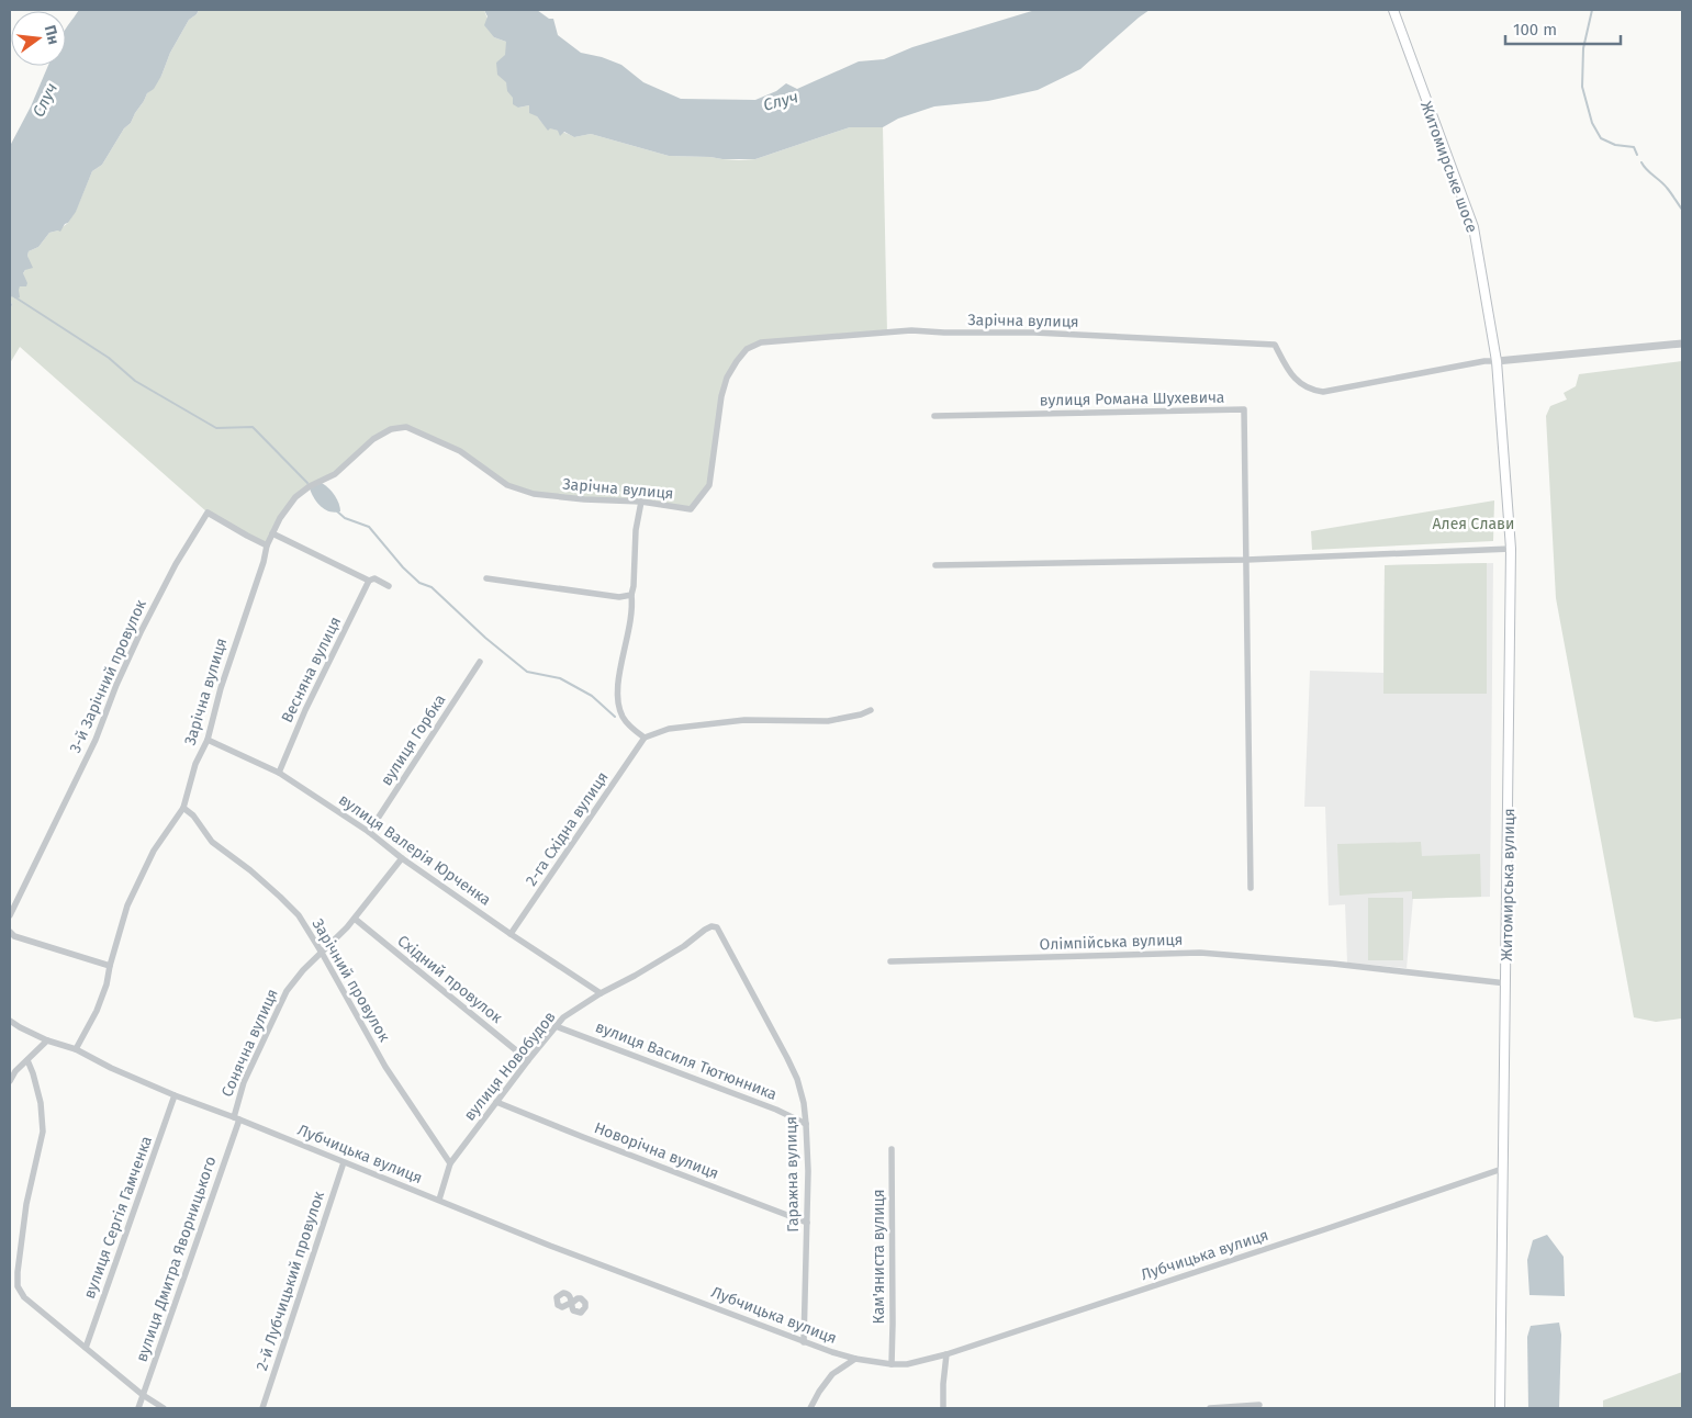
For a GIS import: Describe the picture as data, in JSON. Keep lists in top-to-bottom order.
{
  "streets": {
    "main road": ["Житомирське шосе", "Житомирська вулиця"],
    "street": [
      "Зарічна вулиця",
      "вулиця Романа Шухевича",
      "Весняна вулиця",
      "3-й Зарічний провулок",
      "вулиця Горбка",
      "2-га Східна вулиця",
      "вулиця Валерія Юрченка",
      "Олімпійська вулиця",
      "Східний провулок",
      "Зарічний провулок",
      "Сонячна вулиця",
      "вулиця Василя Тютюнника",
      "вулиця Новобудов",
      "Новорічна вулиця",
      "Лубчицька вулиця",
      "Гаражна вулиця",
      "вулиця Сергія Гамченка",
      "Кам'яниста вулиця",
      "вулиця Дмитра Яворницького",
      "2-й Лубчицький провулок"
    ]
  },
  "crossings": [
    ["Житомирське шосе", "Зарічна вулиця"],
    ["Житомирське шосе", "Житомирська вулиця"],
    ["Зарічна вулиця", "3-й Зарічний провулок"],
    ["Зарічна вулиця", "вулиця Валерія Юрченка"],
    ["Зарічна вулиця", "Житомирська вулиця"],
    ["Зарічна вулиця", "Зарічний провулок"],
    ["Зарічна вулиця", "Лубчицька вулиця"],
    ["Весняна вулиця", "вулиця Валерія Юрченка"],
    ["вулиця Горбка", "вулиця Валерія Юрченка"],
    ["2-га Східна вулиця", "вулиця Валерія Юрченка"],
    ["вулиця Валерія Юрченка", "Сонячна вулиця"],
    ["вулиця Валерія Юрченка", "вулиця Новобудов"],
    ["Житомирська вулиця", "Олімпійська вулиця"],
    ["Житомирська вулиця", "Лубчицька вулиця"],
    ["Східний провулок", "Сонячна вулиця"],
    ["Східний провулок", "вулиця Новобудов"],
    ["Зарічний провулок", "Сонячна вулиця"],
    ["Зарічний провулок", "вулиця Новобудов"],
    ["Сонячна вулиця", "Лубчицька вулиця"],
    ["Сонячна вулиця", "вулиця Дмитра Яворницького"],
    ["вулиця Василя Тютюнника", "вулиця Новобудов"],
    ["вулиця Василя Тютюнника", "Гаражна вулиця"],
    ["вулиця Новобудов", "Новорічна вулиця"],
    ["вулиця Новобудов", "Лубчицька вулиця"],
    ["вулиця Новобудов", "Гаражна вулиця"],
    ["Новорічна вулиця", "Гаражна вулиця"],
    ["Лубчицька вулиця", "Гаражна вулиця"],
    ["Лубчицька вулиця", "вулиця Сергія Гамченка"],
    ["Лубчицька вулиця", "Кам'яниста вулиця"],
    ["Лубчицька вулиця", "вулиця Дмитра Яворницького"],
    ["Лубчицька вулиця", "2-й Лубчицький провулок"]
  ],
  "water": ["Случ"],
  "parks": ["Алея Слави"],
  "scale_bar": "100 m",
  "north": "right"
}
